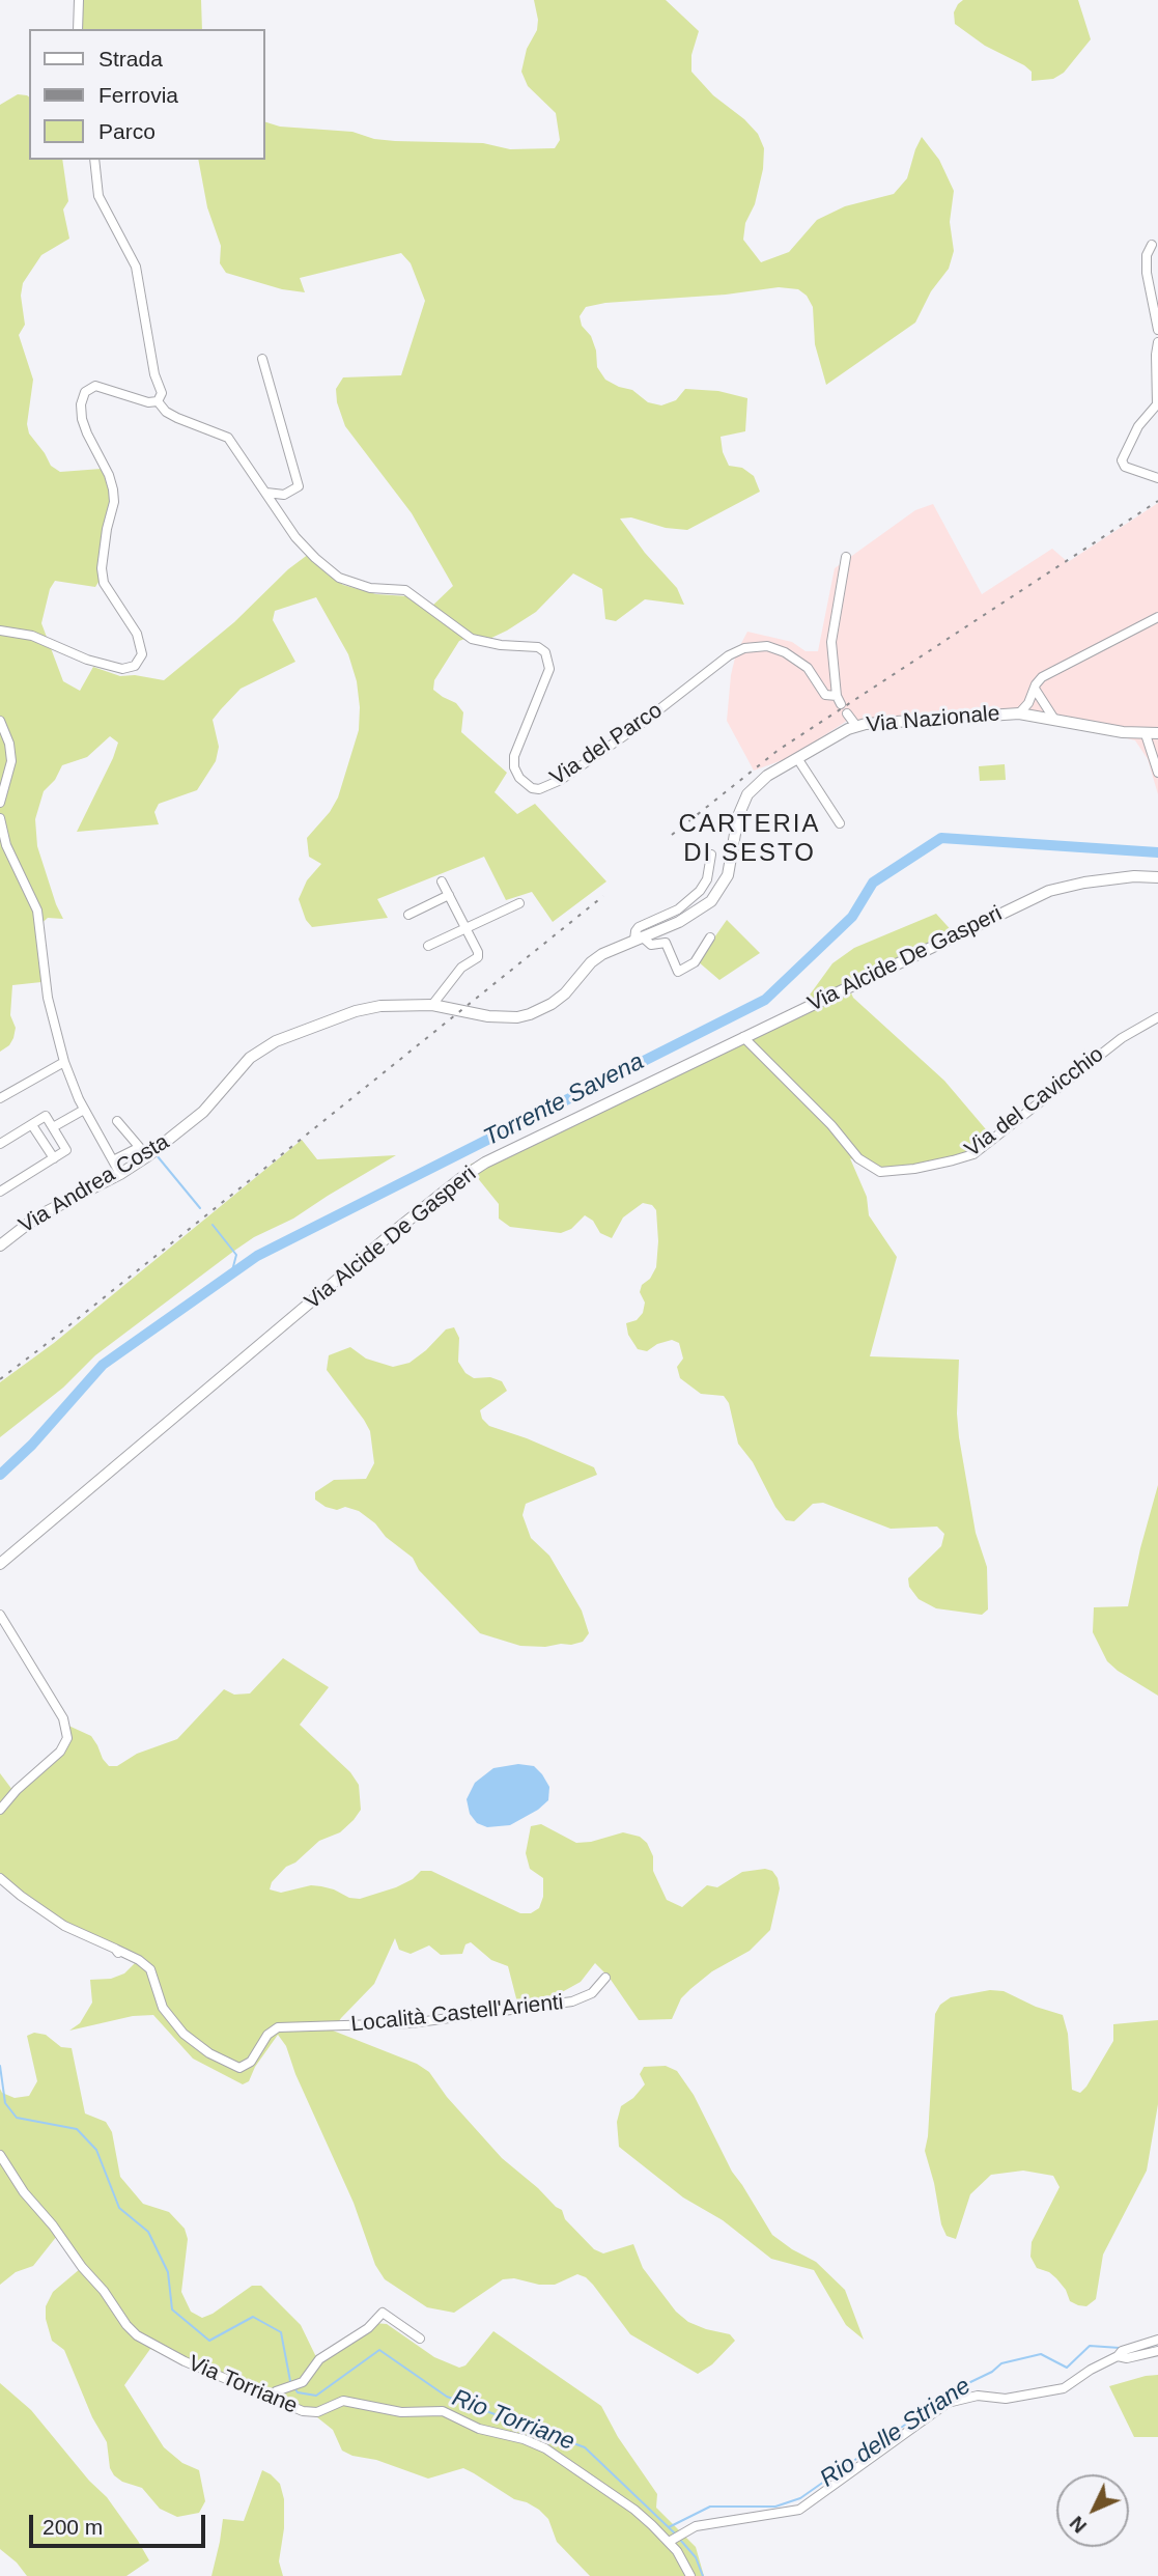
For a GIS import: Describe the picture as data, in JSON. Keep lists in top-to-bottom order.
{
  "streets": {
    "main road": ["Via Nazionale", "Via Alcide De Gasperi", "Via Andrea Costa"],
    "street": [
      "Via del Parco",
      "Via del Cavicchio",
      "Località Castell'Arienti",
      "Via Torriane"
    ]
  },
  "crossings": [
    ["Via Nazionale", "Via Andrea Costa"],
    ["Via Alcide De Gasperi", "Via del Cavicchio"]
  ],
  "districts": ["CARTERIA DI SESTO"],
  "water": ["Torrente Savena", "Rio Torriane", "Rio delle Striane"],
  "legend": ["Strada", "Ferrovia", "Parco"],
  "scale_bar": "200 m",
  "north": "bottom left"
}
